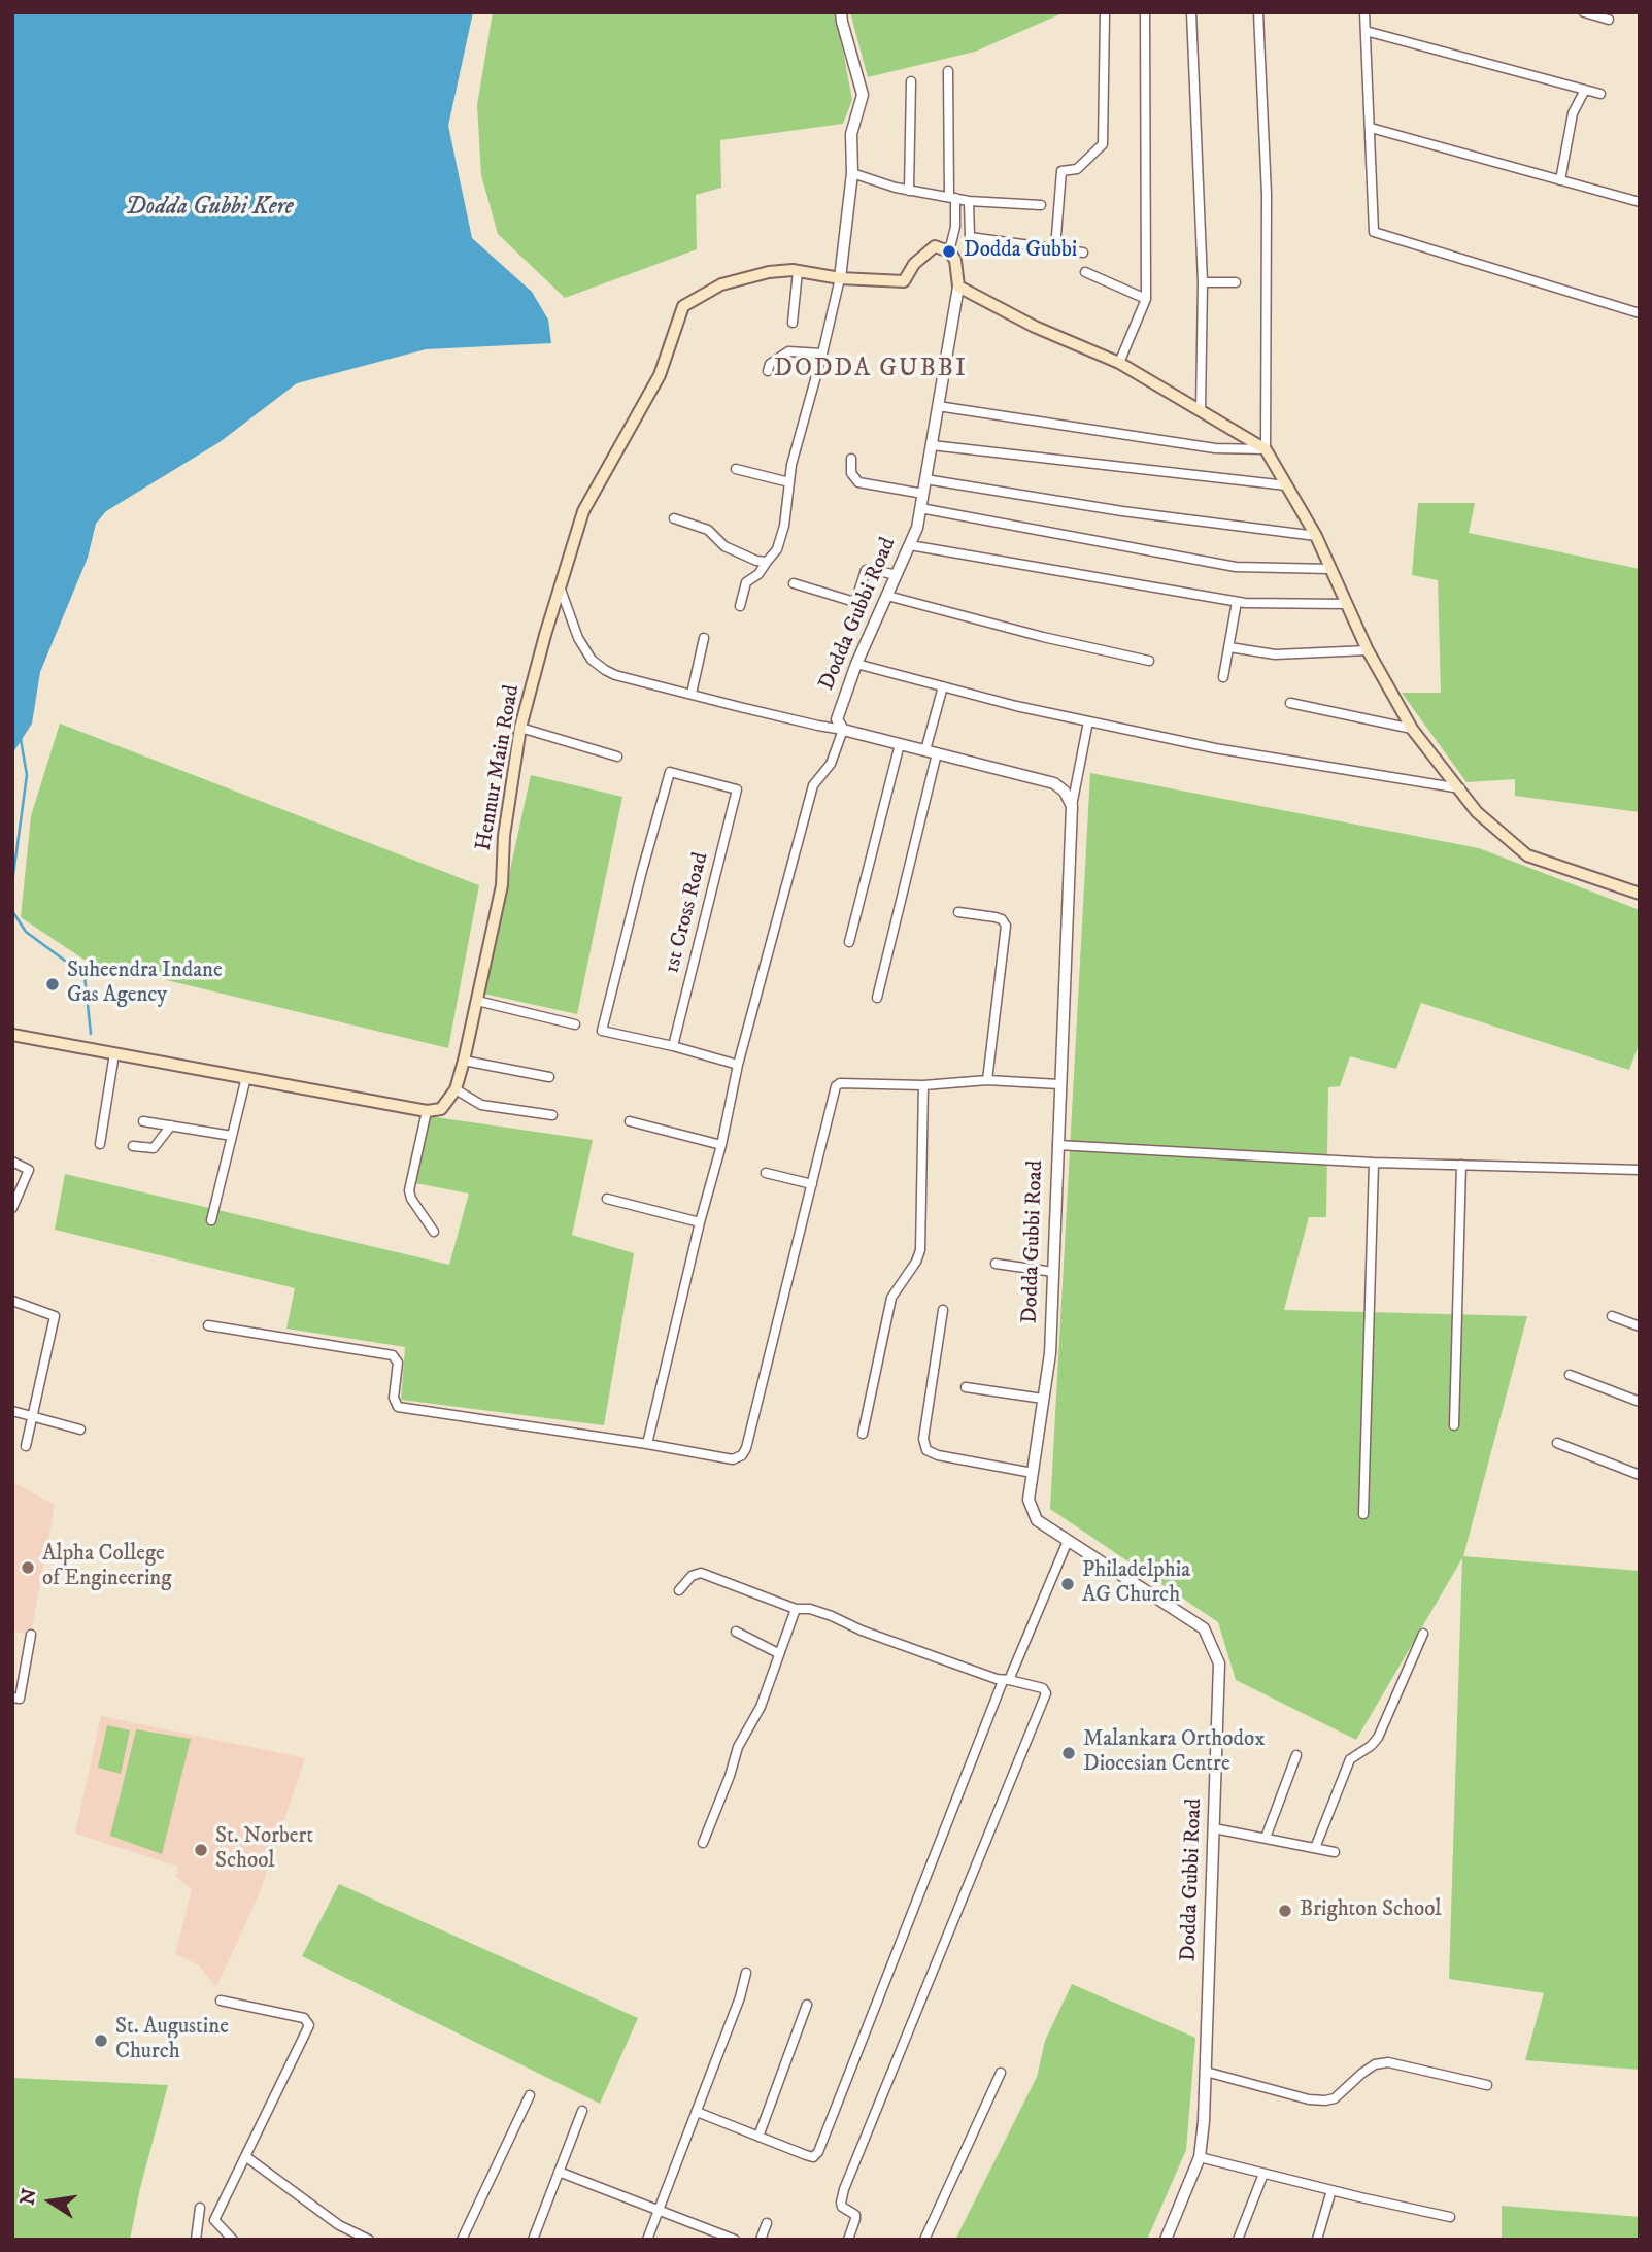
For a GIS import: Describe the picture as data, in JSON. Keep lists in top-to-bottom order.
{
  "streets": {
    "main road": ["Hennur Main Road"],
    "street": ["Dodda Gubbi Road", "1st Cross Road"]
  },
  "districts": ["DODDA GUBBI"],
  "water": ["Dodda Gubbi Kere"],
  "places": [
    "Dodda Gubbi",
    "Suheendra Indane Gas Agency",
    "Alpha College of Engineering",
    "Philadelphia AG Church",
    "Malankara Orthodox Diocesian Centre",
    "St. Norbert School",
    "Brighton School",
    "St. Augustine Church"
  ],
  "north": "left"
}
